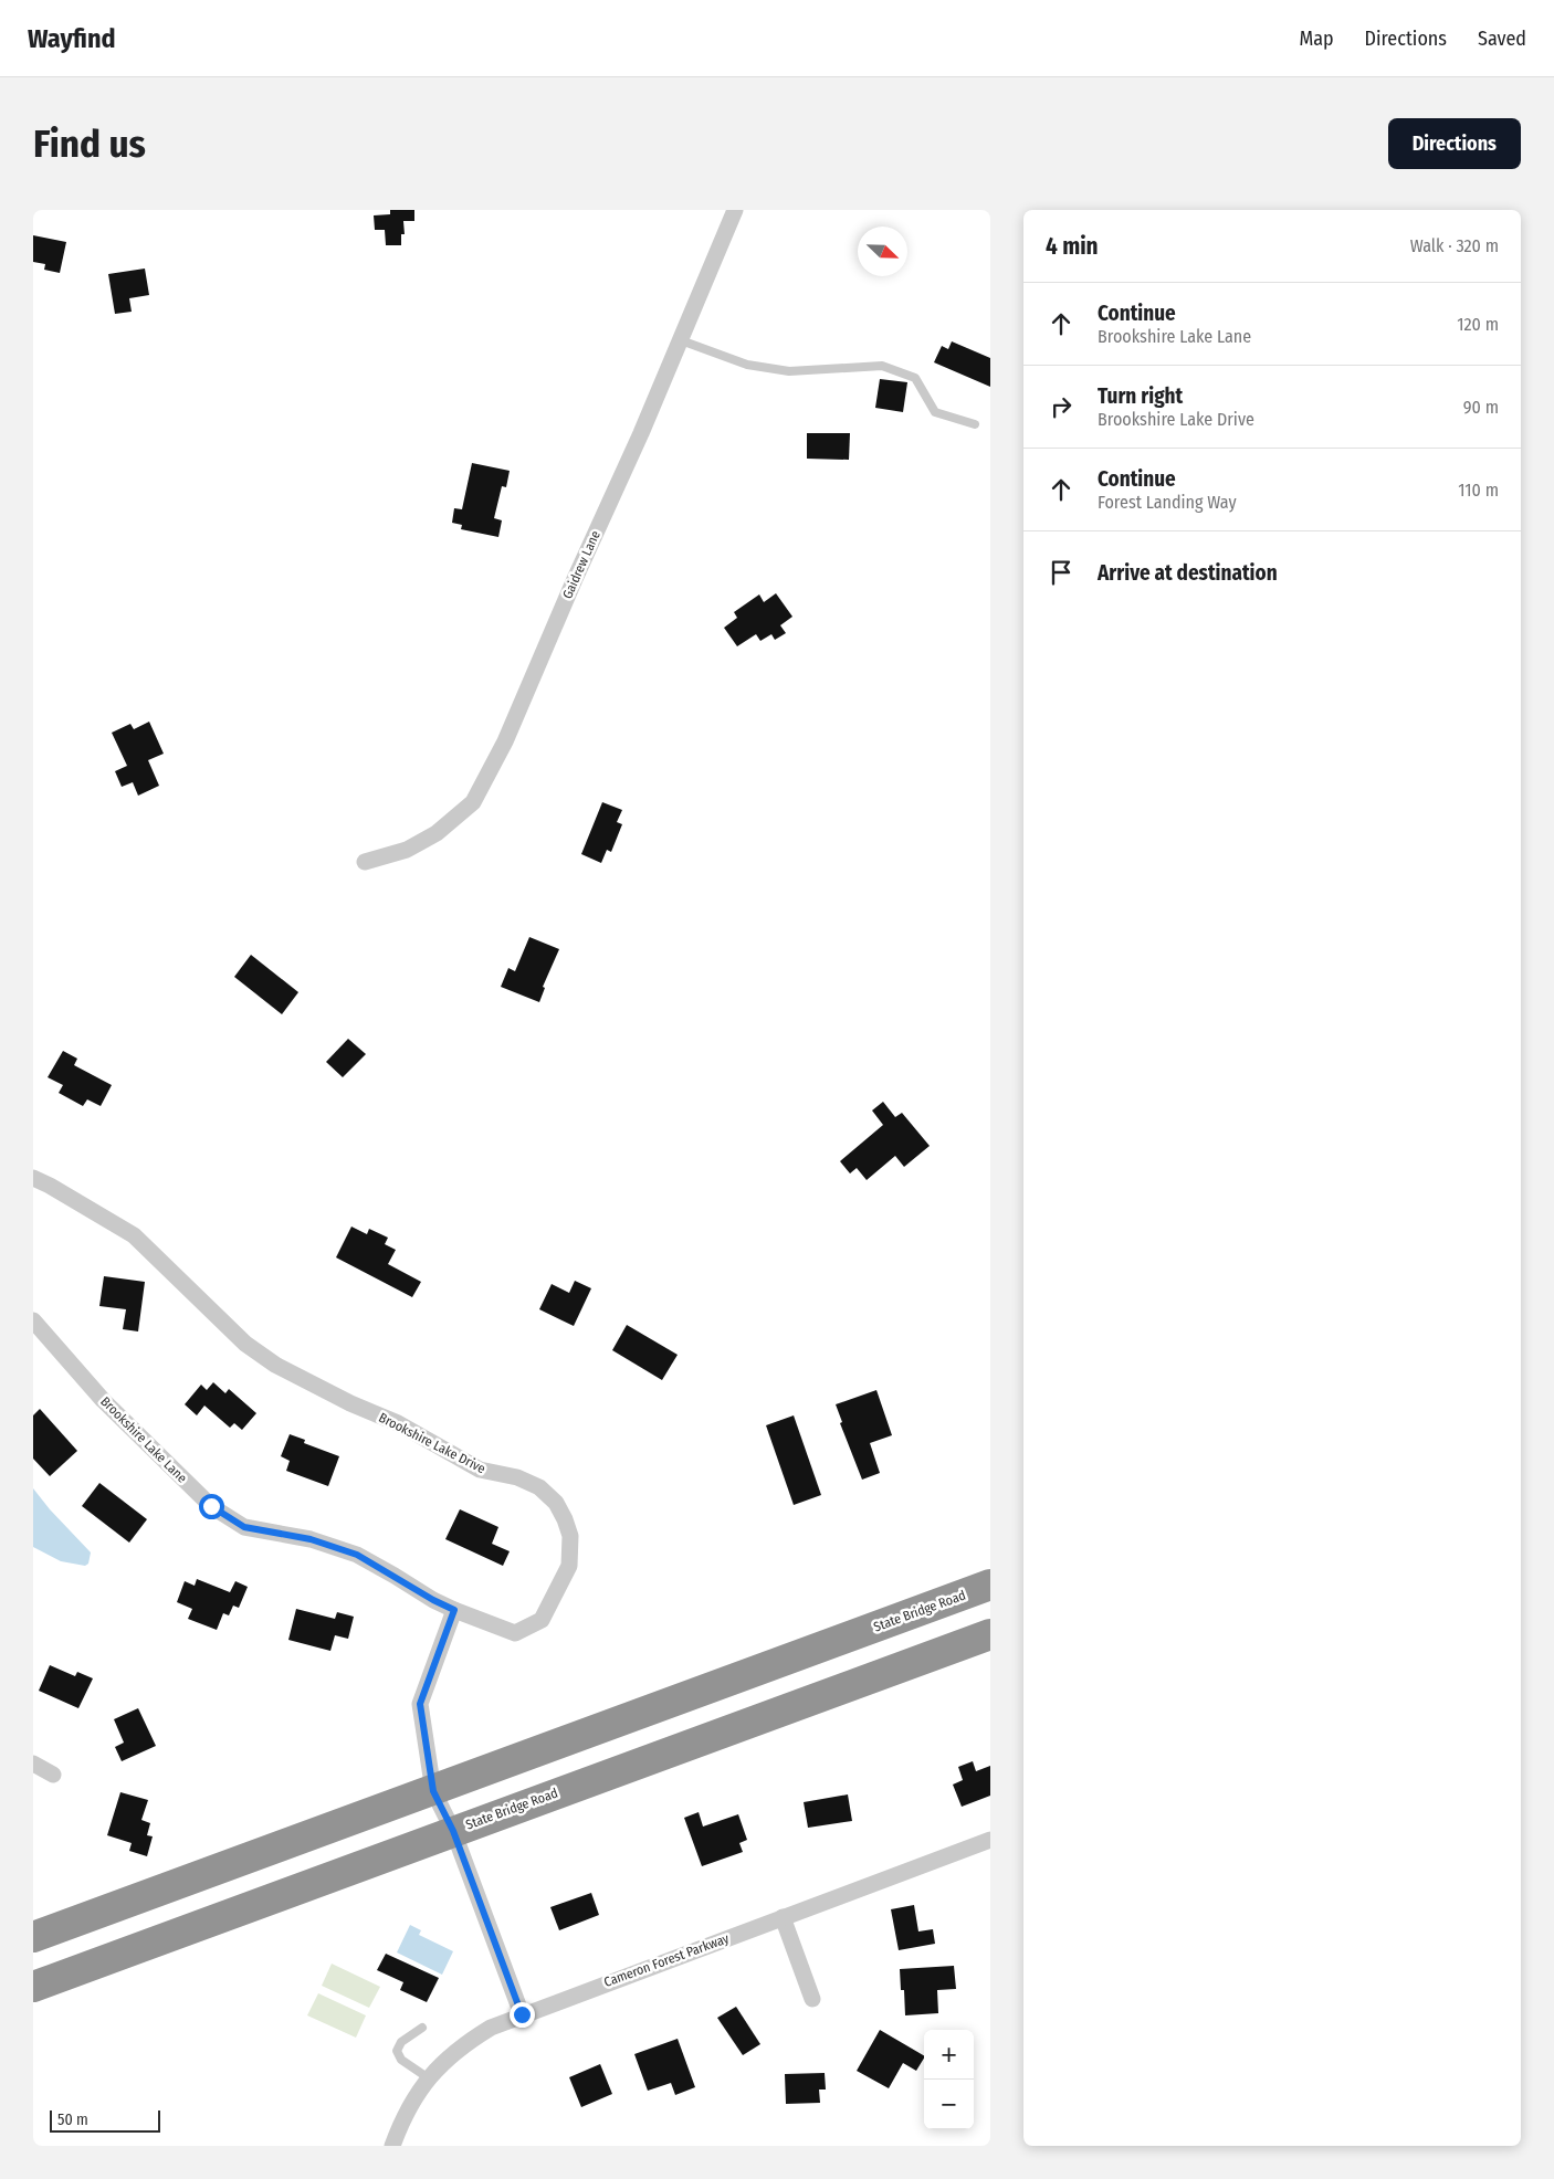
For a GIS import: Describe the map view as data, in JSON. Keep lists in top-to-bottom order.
{
  "streets": {
    "highway": ["State Bridge Road"],
    "street": [
      "Gaidrew Lane",
      "Brookshire Lake Lane",
      "Brookshire Lake Drive",
      "Cameron Forest Parkway"
    ]
  },
  "crossings": [
    ["Brookshire Lake Lane", "Brookshire Lake Drive"]
  ],
  "scale_bar": "50 m",
  "north": "bottom right",
  "page": {
    "header": "Wayfind",
    "nav": ["Map", "Directions", "Saved"],
    "buttons": "Directions",
    "title": "Find us",
    "heading": ["4 min", "Walk · 320 m"],
    "list": [
      ["Continue", "Brookshire Lake Lane", "120 m"],
      ["Turn right", "Brookshire Lake Drive", "90 m"],
      ["Continue", "Forest Landing Way", "110 m"],
      "Arrive at destination"
    ],
    "map_buttons": ["+", "−"],
    "scale": "50 m"
  }
}
